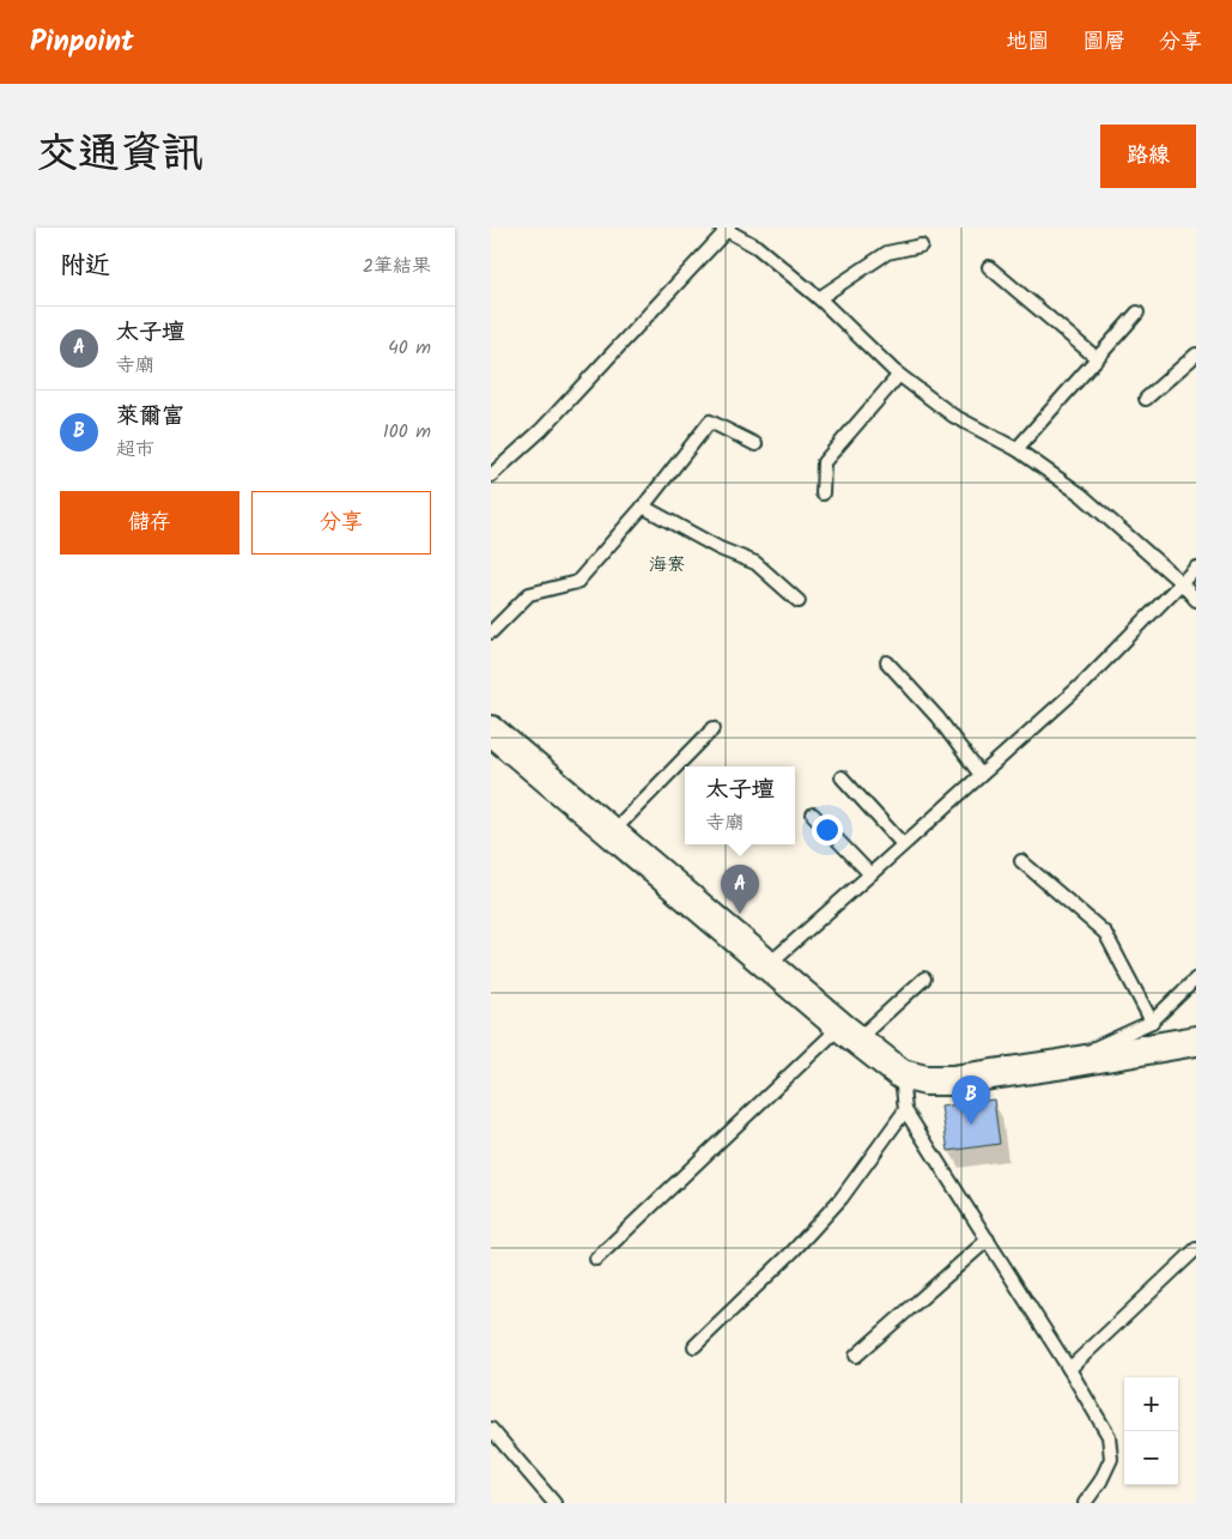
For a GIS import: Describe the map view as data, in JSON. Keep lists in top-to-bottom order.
{
  "districts": ["海寮"],
  "page": {
    "header": "Pinpoint",
    "nav": ["地圖", "圖層", "分享"],
    "title": "交通資訊",
    "buttons": [
      "路線",
      ["儲存", "分享"]
    ],
    "heading": ["附近", "2筆結果"],
    "list": [
      {
        "mark": "A",
        "name": "太子壇",
        "note": "寺廟",
        "value": "40 m"
      },
      {
        "mark": "B",
        "name": "萊爾富",
        "note": "超市",
        "value": "100 m"
      }
    ],
    "popup": ["太子壇", "寺廟"],
    "pins": ["A", "B"],
    "map_buttons": ["+", "−"]
  }
}
